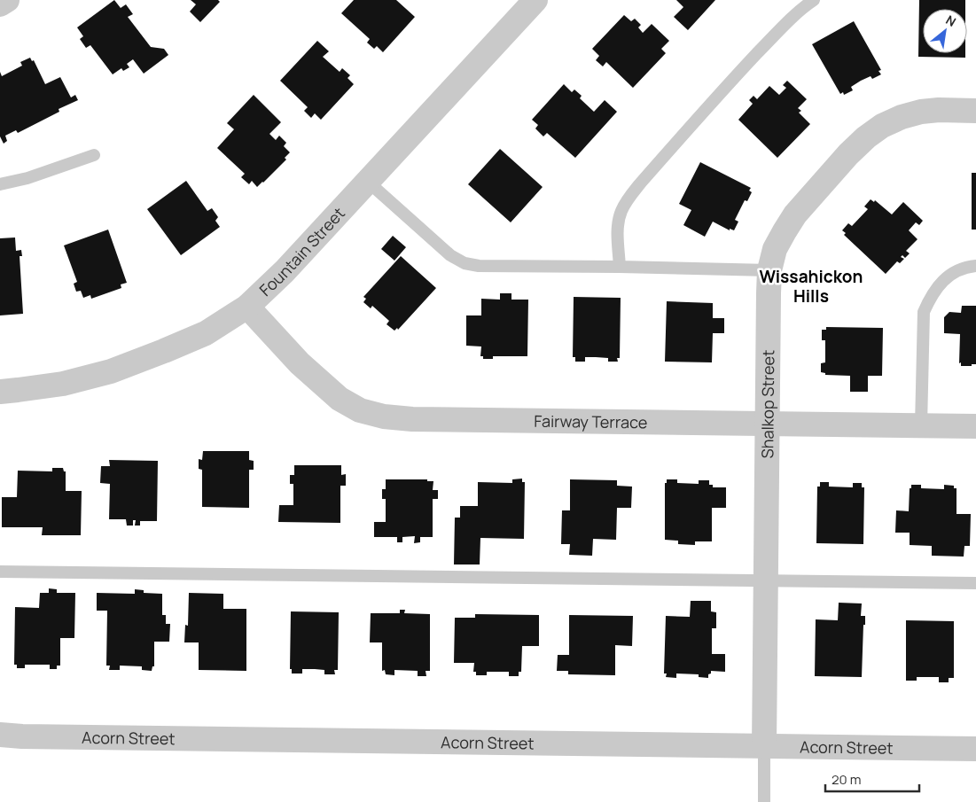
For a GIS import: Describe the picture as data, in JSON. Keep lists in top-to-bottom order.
{
  "streets": {
    "street": [
      "Fountain Street",
      "Shalkop Street",
      "Fairway Terrace",
      "Acorn Street"
    ]
  },
  "crossings": [
    ["Fountain Street", "Fairway Terrace"],
    ["Shalkop Street", "Fairway Terrace"],
    ["Shalkop Street", "Acorn Street"]
  ],
  "districts": ["Wissahickon Hills"],
  "scale_bar": "20 m",
  "north": "top right"
}
